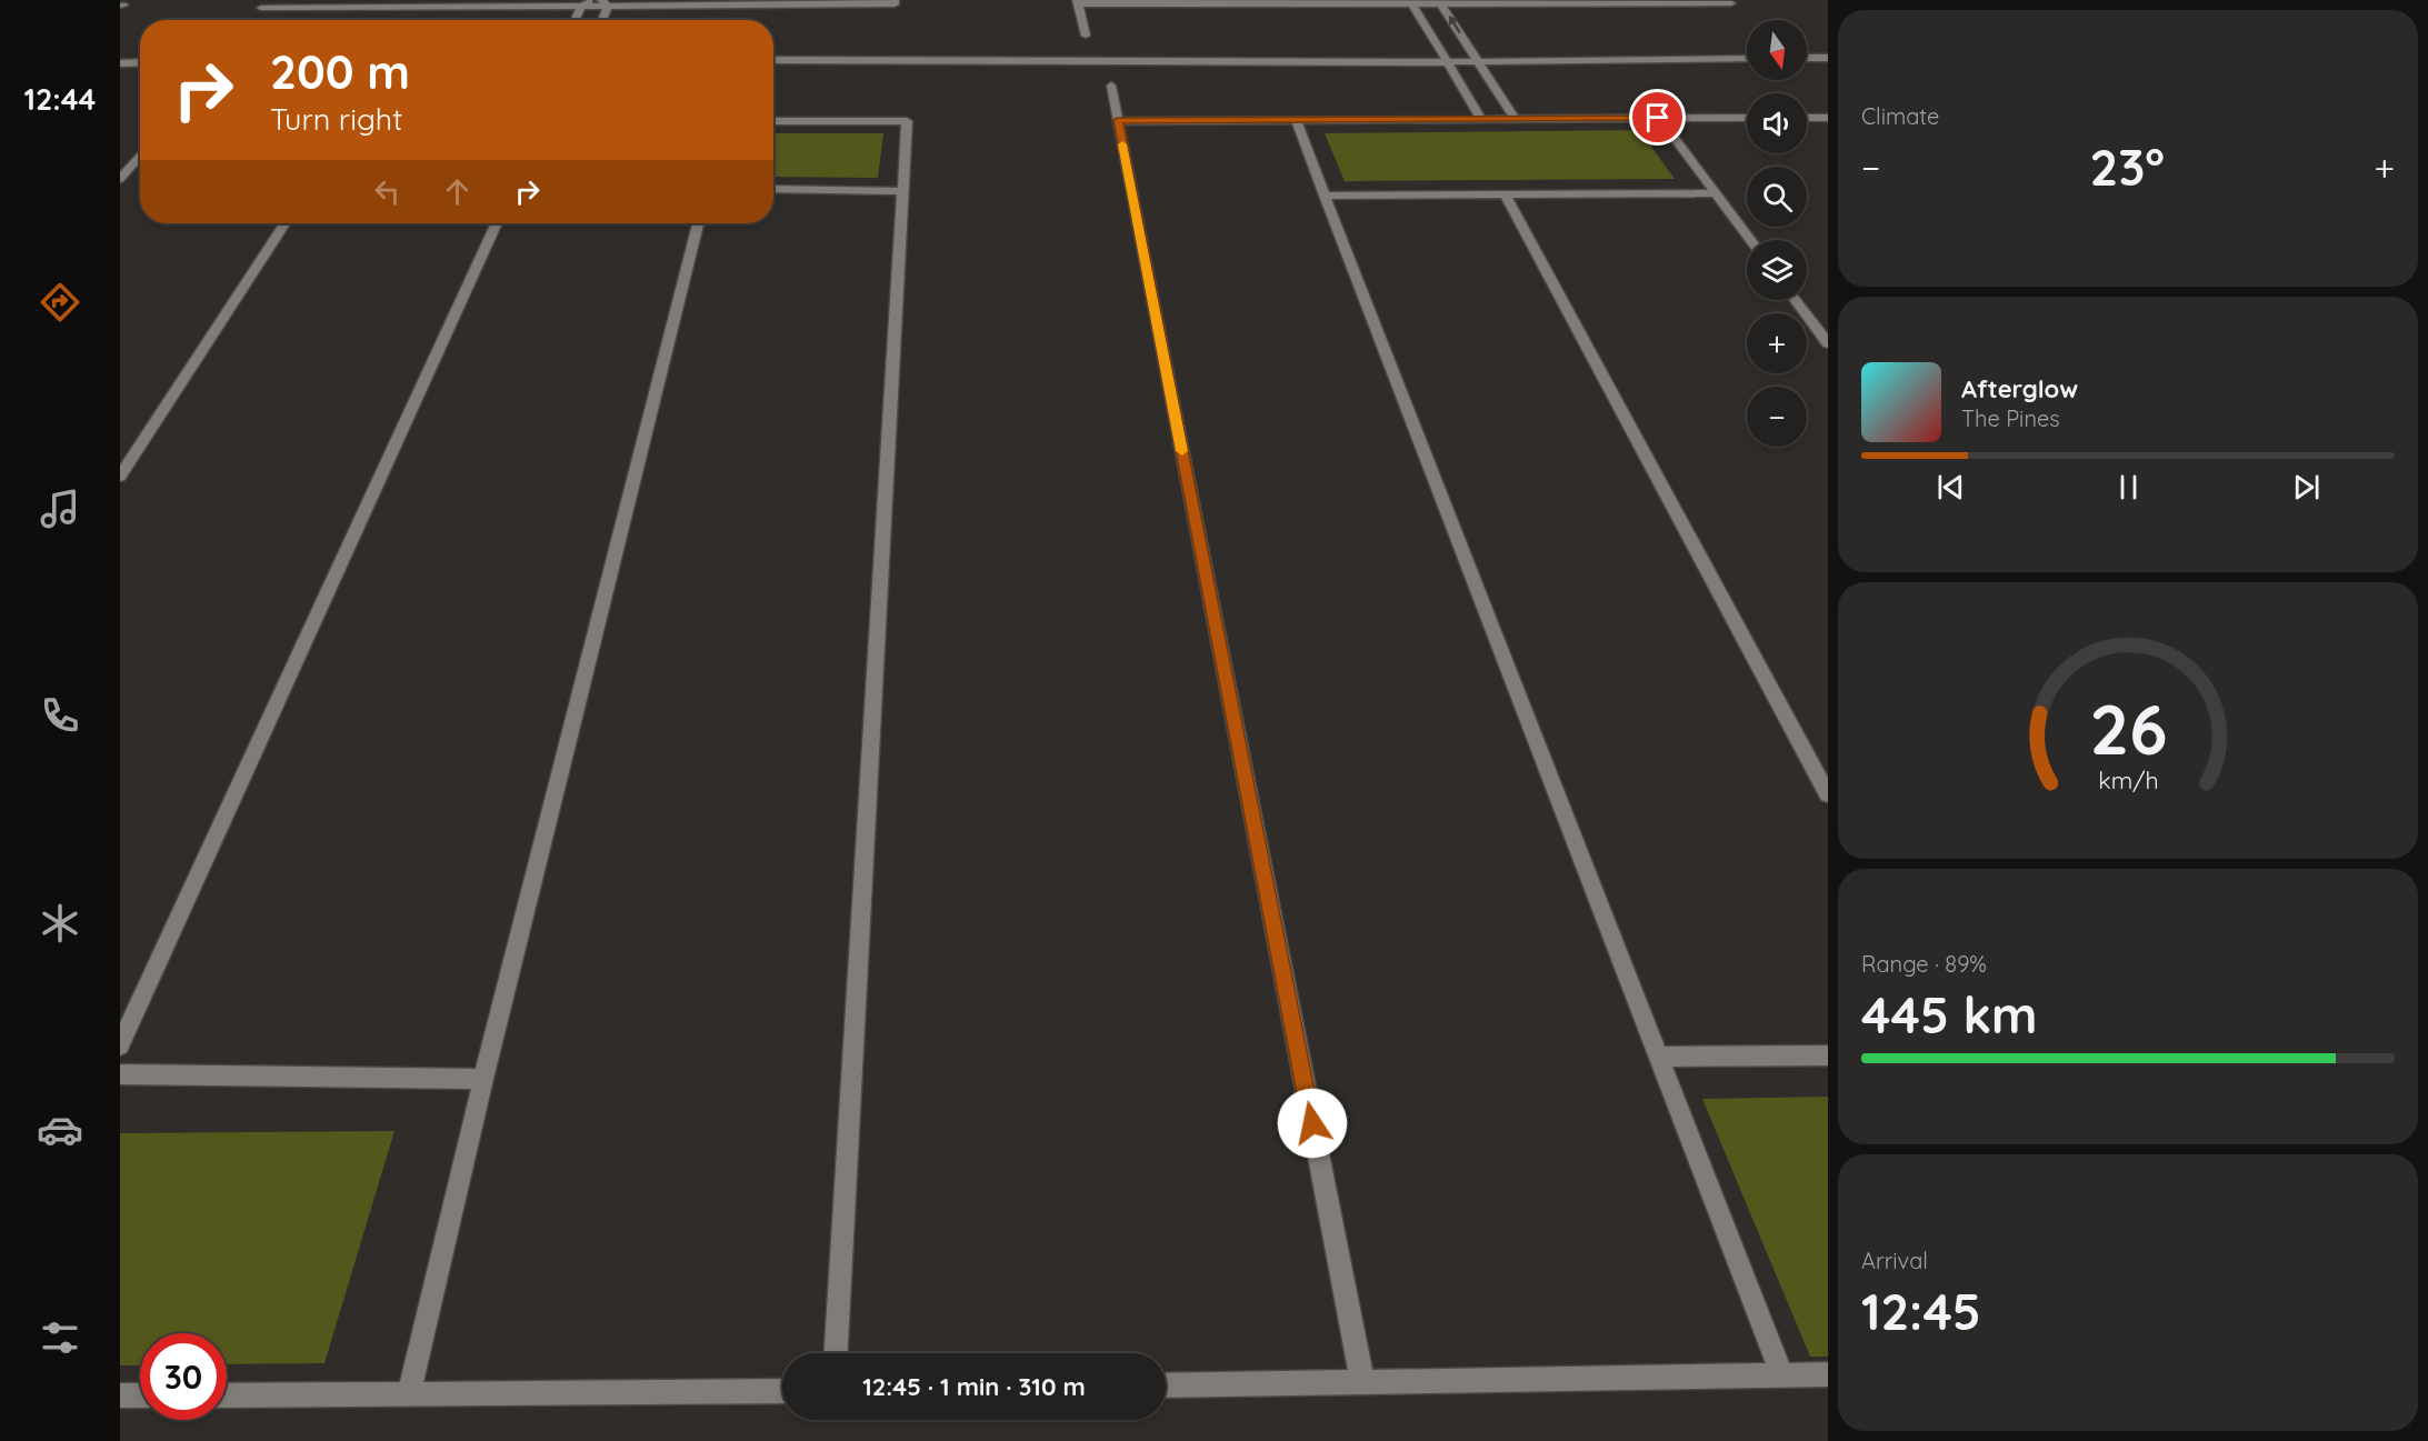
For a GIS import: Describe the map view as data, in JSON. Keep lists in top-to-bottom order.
{
  "north": "bottom",
  "page": {
    "tabs": "12:44",
    "tile": [
      "Climate",
      ["Range · 89%", "445 km"],
      ["Arrival", "12:45"]
    ],
    "map_buttons": ["+", "−"],
    "turn": ["200 m", "Turn right"],
    "heat": ["−", "23°", "+"],
    "song": ["Afterglow", "The Pines"],
    "limit": "30",
    "trip": "12:45 · 1 min · 310 m",
    "gauge": ["26", "km/h"]
  }
}
